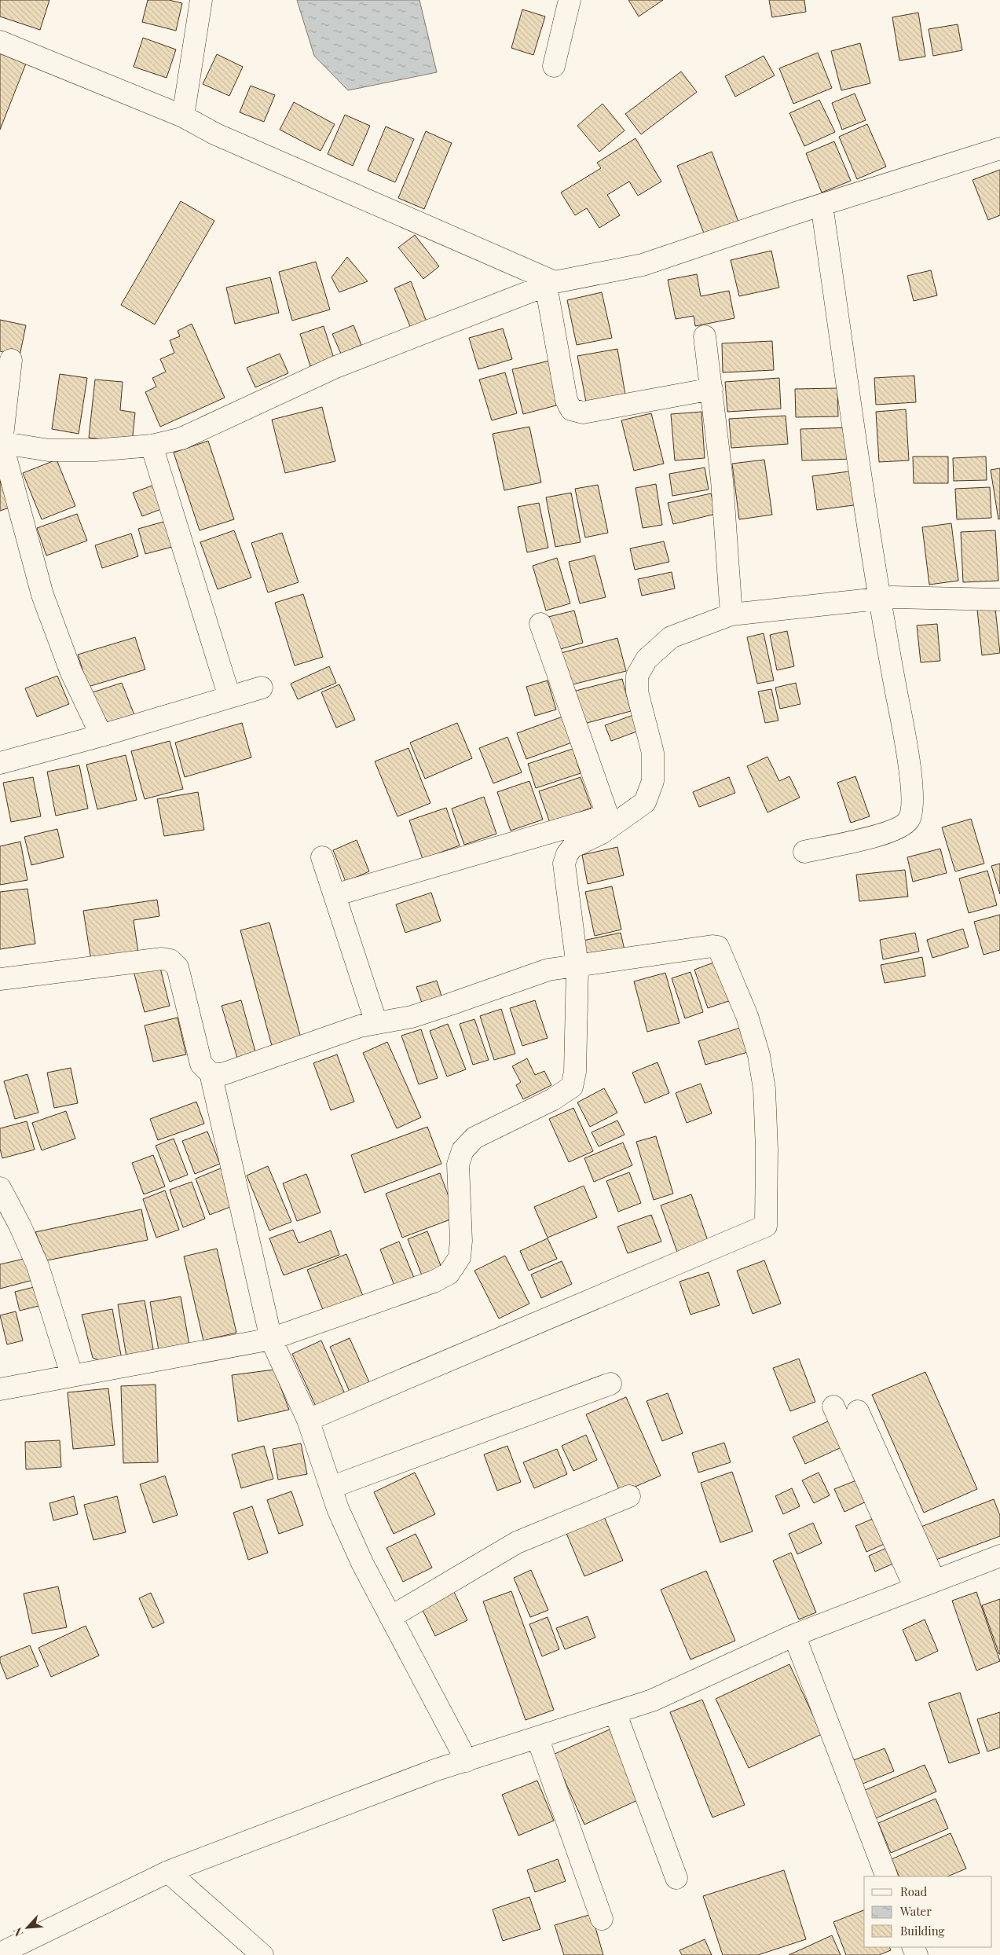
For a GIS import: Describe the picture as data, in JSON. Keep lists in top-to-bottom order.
{
  "legend": ["Road", "Water", "Building"],
  "north": "bottom left"
}
